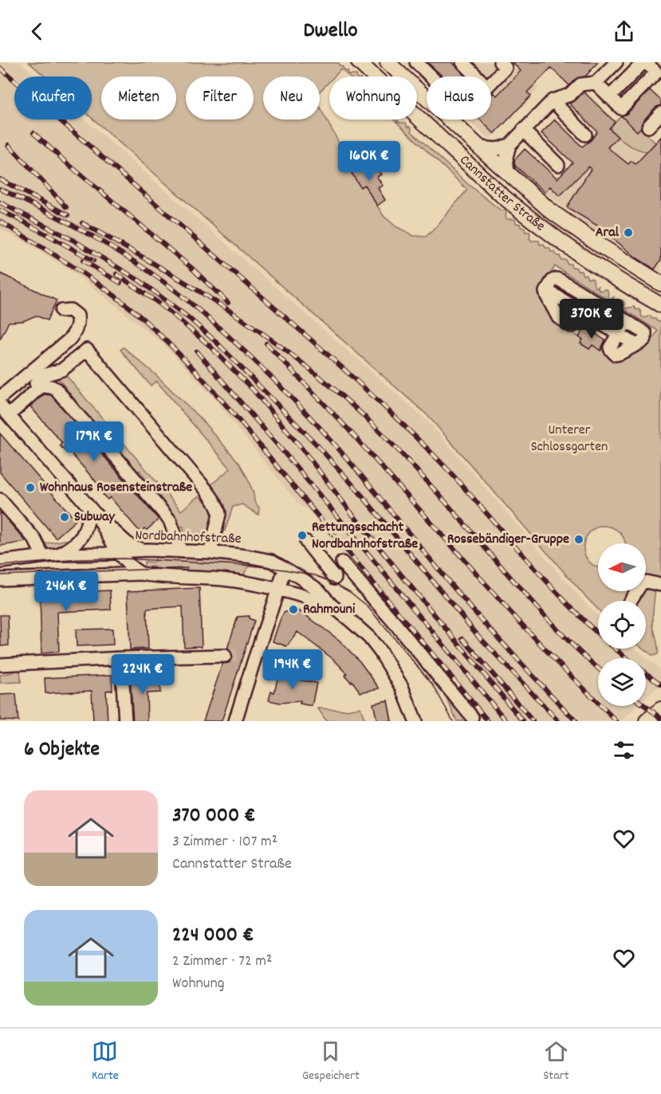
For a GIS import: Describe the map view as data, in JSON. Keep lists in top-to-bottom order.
{
  "streets": {
    "main road": ["Cannstatter Straße"],
    "street": ["Nordbahnhofstraße"]
  },
  "parks": ["Unterer Schlossgarten"],
  "places": [
    "Aral",
    "Wohnhaus Rosensteinstraße",
    "Subway",
    "Rettungsschacht Nordbahnhofstraße",
    "Rossebändiger-Gruppe",
    "Rahmouni"
  ],
  "north": "left",
  "page": {
    "header": "Dwello",
    "chip": [
      "Kaufen",
      "Mieten",
      "Filter",
      "Neu",
      "Wohnung",
      "Haus"
    ],
    "price": [
      "160K €",
      "370K €",
      "179K €",
      "246K €",
      "194K €",
      "224K €"
    ],
    "heading": "6 Objekte",
    "list": [
      {
        "name": "370 000 €",
        "note": "3 Zimmer · 107 m² · Cannstatter Straße"
      },
      {
        "name": "224 000 €",
        "note": "2 Zimmer · 72 m² · Wohnung"
      }
    ],
    "tabs": ["Karte", "Gespeichert", "Start"]
  }
}
